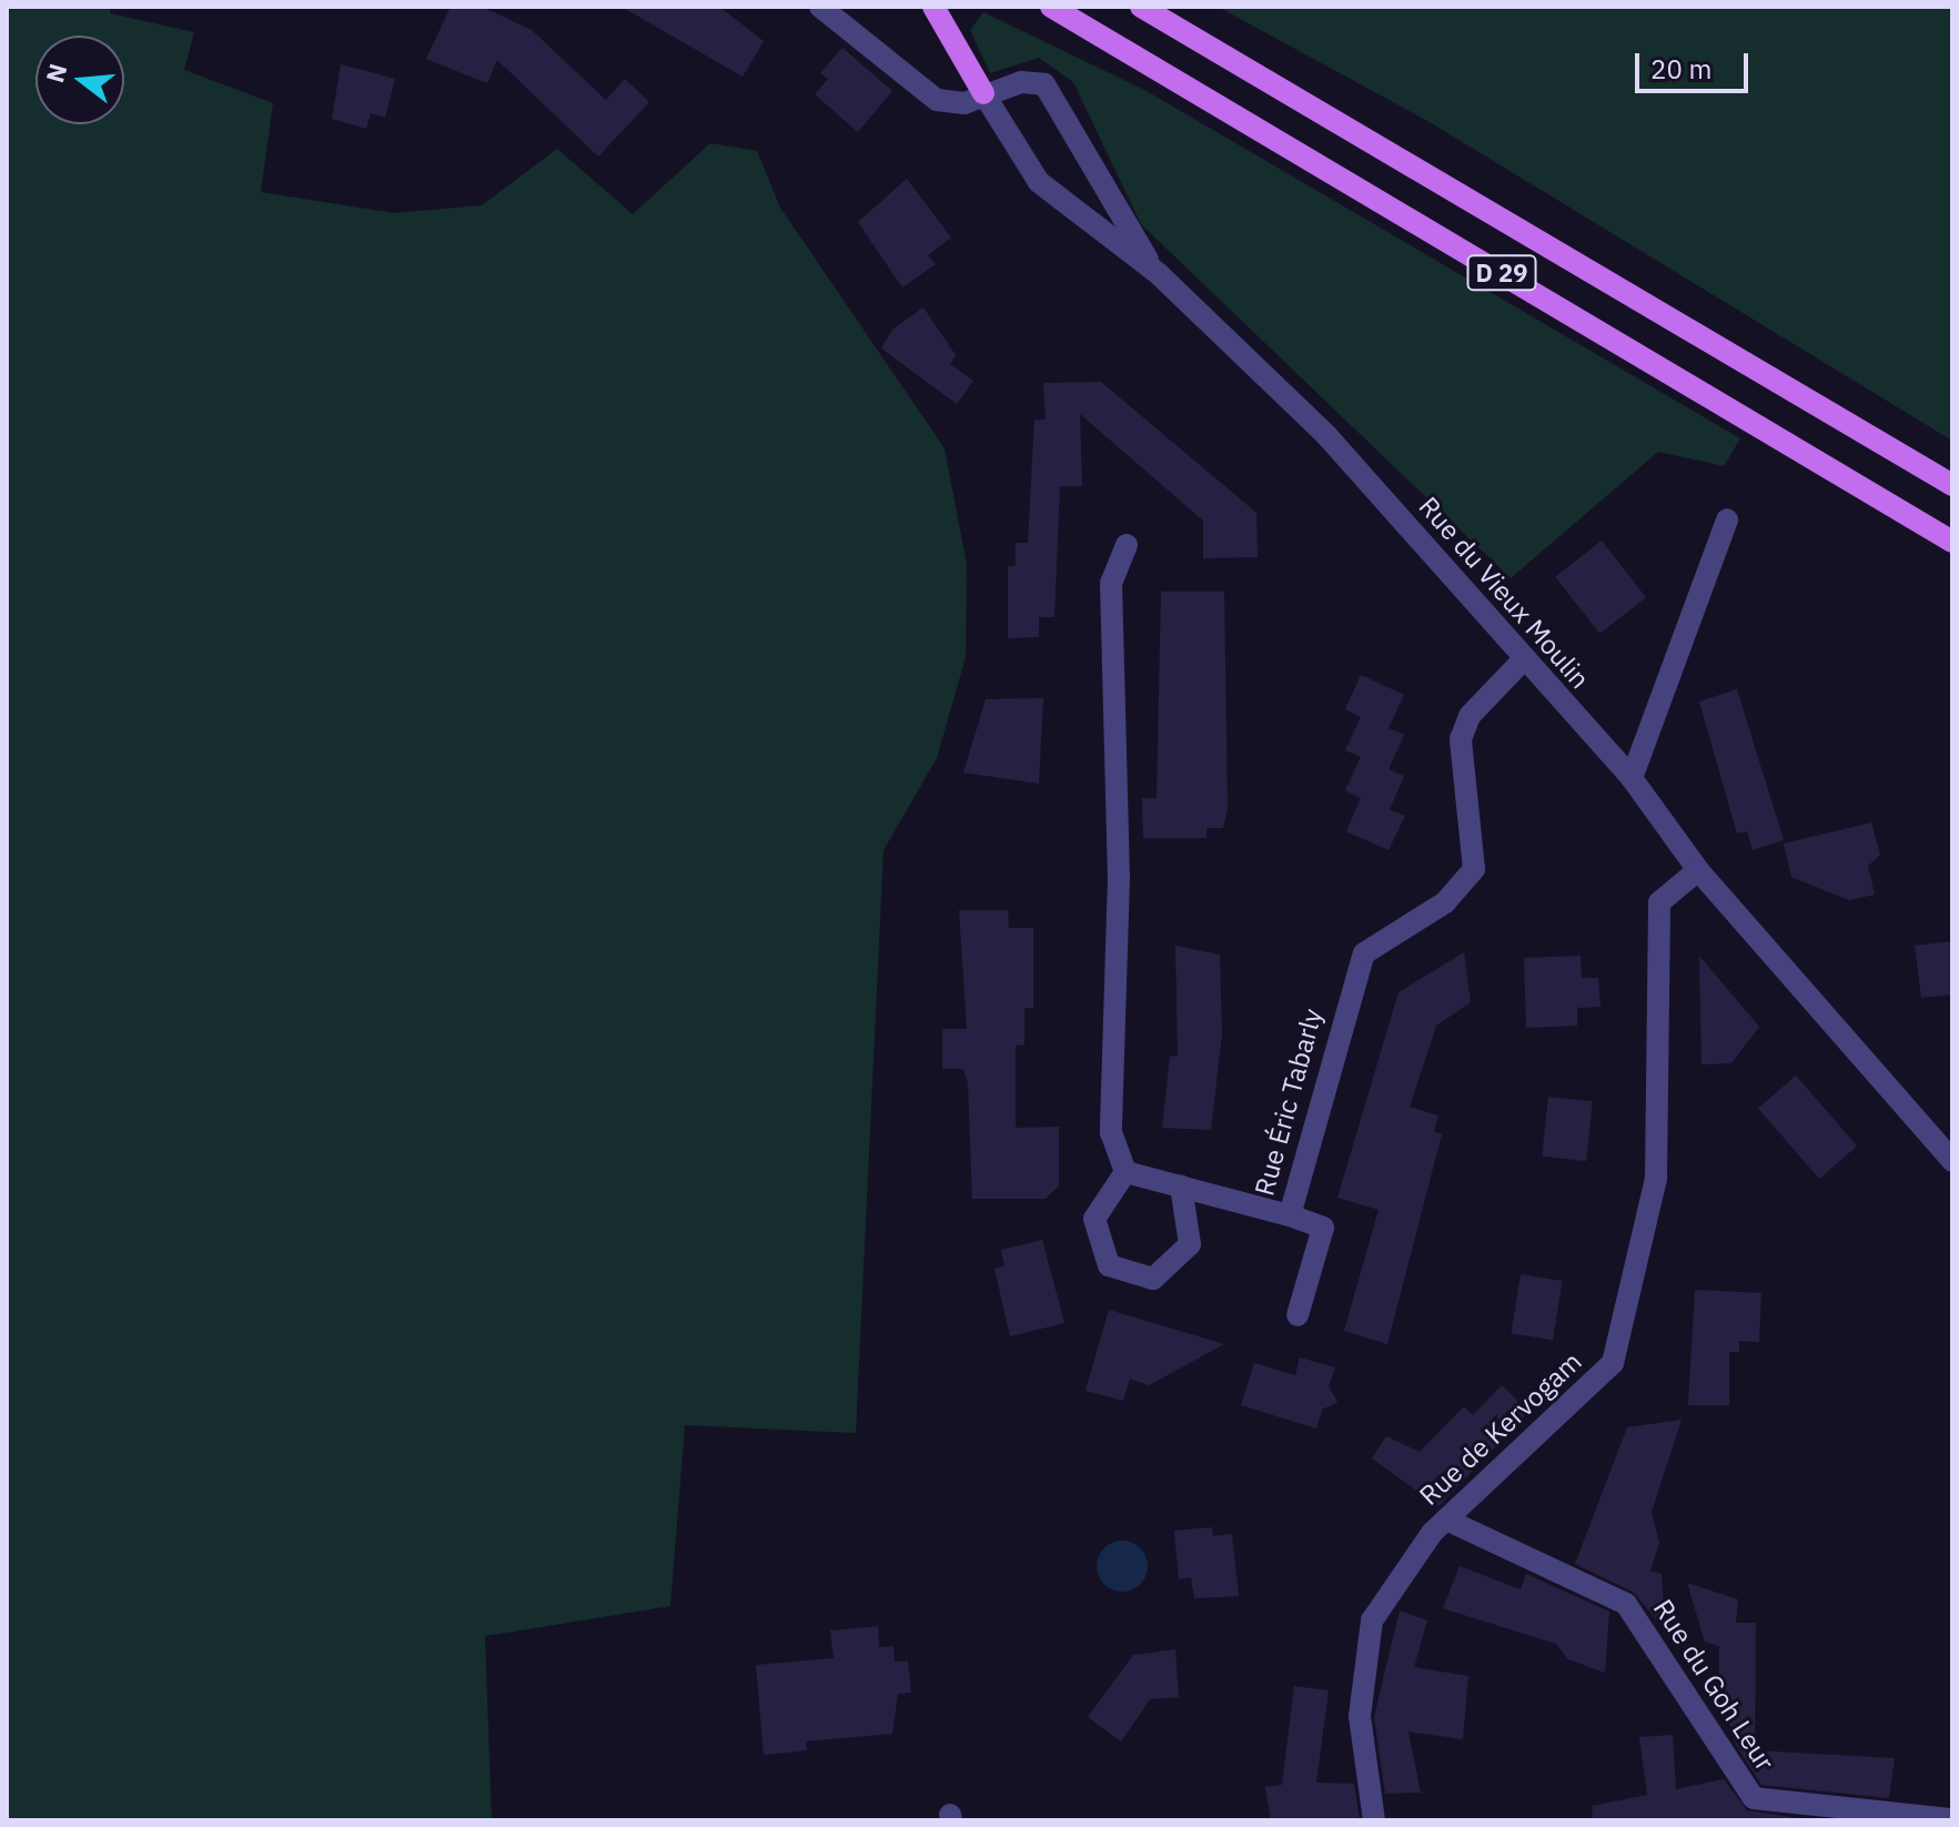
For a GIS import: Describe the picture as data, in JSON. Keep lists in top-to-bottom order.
{
  "streets": {
    "main road": ["D 29"],
    "street": [
      "Rue du Vieux Moulin",
      "Rue Éric Tabarly",
      "Rue de Kervogam",
      "Rue du Goh Leur"
    ]
  },
  "crossings": [
    ["Rue du Vieux Moulin", "Rue Éric Tabarly"],
    ["Rue du Vieux Moulin", "Rue de Kervogam"],
    ["Rue de Kervogam", "Rue du Goh Leur"]
  ],
  "scale_bar": "20 m",
  "north": "left"
}
